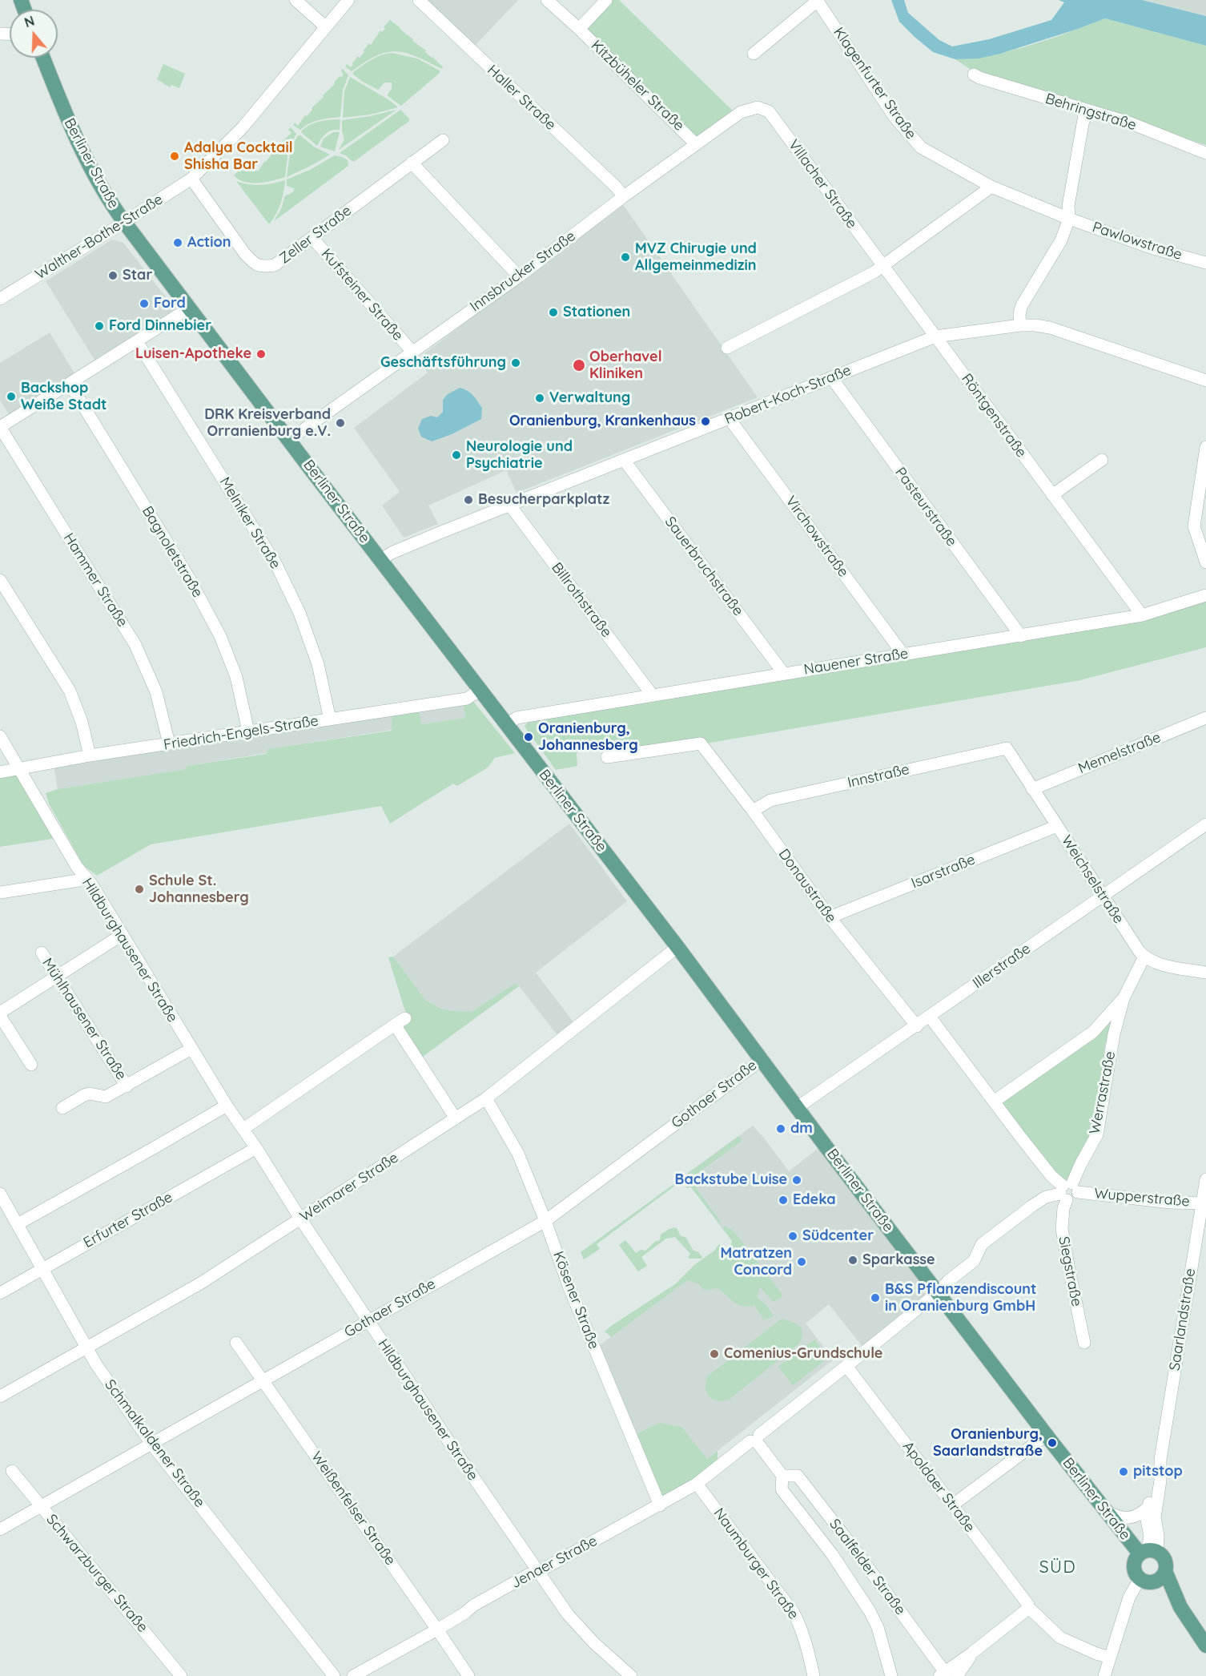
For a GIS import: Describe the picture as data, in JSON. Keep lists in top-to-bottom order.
{
  "streets": {
    "main road": ["Berliner Straße"],
    "street": [
      "Klagenfurter Straße",
      "Kitzbüheler Straße",
      "Haller Straße",
      "Behringstraße",
      "Villacher Straße",
      "Zeller Straße",
      "Walther-Bothe-Straße",
      "Pawlowstraße",
      "Innsbrucker Straße",
      "Kufsteiner Straße",
      "Robert-Koch-Straße",
      "Röntgenstraße",
      "Pasteurstraße",
      "Melniker Straße",
      "Virchowstraße",
      "Bagnoletstraße",
      "Sauerbruchstraße",
      "Hammer Straße",
      "Billrothstraße",
      "Nauener Straße",
      "Friedrich-Engels-Straße",
      "Memelstraße",
      "Innstraße",
      "Isarstraße",
      "Weichselstraße",
      "Donaustraße",
      "Hildburghausener Straße",
      "Illerstraße",
      "Mühlhausener Straße",
      "Werrastraße",
      "Gothaer Straße",
      "Weimarer Straße",
      "Wupperstraße",
      "Erfurter Straße",
      "Siegstraße",
      "Kösener Straße",
      "Saarlandstraße",
      "Schmalkaldener Straße",
      "Apoldaer Straße",
      "Weißenfelser Straße",
      "Jenaer Straße",
      "Naumburger Straße",
      "Saalfelder Straße",
      "Schwarzburger Straße"
    ]
  },
  "crossings": [
    ["Klagenfurter Straße", "Pawlowstraße"],
    ["Kitzbüheler Straße", "Innsbrucker Straße"],
    ["Haller Straße", "Innsbrucker Straße"],
    ["Berliner Straße", "Walther-Bothe-Straße"],
    ["Berliner Straße", "Innsbrucker Straße"],
    ["Berliner Straße", "Robert-Koch-Straße"],
    ["Berliner Straße", "Nauener Straße"],
    ["Berliner Straße", "Friedrich-Engels-Straße"],
    ["Berliner Straße", "Illerstraße"],
    ["Berliner Straße", "Gothaer Straße"],
    ["Berliner Straße", "Weimarer Straße"],
    ["Berliner Straße", "Wupperstraße"],
    ["Berliner Straße", "Saarlandstraße"],
    ["Berliner Straße", "Jenaer Straße"],
    ["Villacher Straße", "Innsbrucker Straße"],
    ["Villacher Straße", "Robert-Koch-Straße"],
    ["Villacher Straße", "Röntgenstraße"],
    ["Zeller Straße", "Walther-Bothe-Straße"],
    ["Zeller Straße", "Kufsteiner Straße"],
    ["Innsbrucker Straße", "Kufsteiner Straße"],
    ["Robert-Koch-Straße", "Röntgenstraße"],
    ["Robert-Koch-Straße", "Pasteurstraße"],
    ["Robert-Koch-Straße", "Virchowstraße"],
    ["Robert-Koch-Straße", "Sauerbruchstraße"],
    ["Robert-Koch-Straße", "Billrothstraße"],
    ["Röntgenstraße", "Nauener Straße"],
    ["Pasteurstraße", "Nauener Straße"],
    ["Melniker Straße", "Friedrich-Engels-Straße"],
    ["Virchowstraße", "Nauener Straße"],
    ["Bagnoletstraße", "Friedrich-Engels-Straße"],
    ["Sauerbruchstraße", "Nauener Straße"],
    ["Hammer Straße", "Friedrich-Engels-Straße"],
    ["Billrothstraße", "Nauener Straße"],
    ["Friedrich-Engels-Straße", "Hildburghausener Straße"],
    ["Memelstraße", "Weichselstraße"],
    ["Innstraße", "Weichselstraße"],
    ["Innstraße", "Donaustraße"],
    ["Isarstraße", "Weichselstraße"],
    ["Isarstraße", "Donaustraße"],
    ["Weichselstraße", "Illerstraße"],
    ["Weichselstraße", "Werrastraße"],
    ["Donaustraße", "Illerstraße"],
    ["Hildburghausener Straße", "Gothaer Straße"],
    ["Hildburghausener Straße", "Weimarer Straße"],
    ["Hildburghausener Straße", "Erfurter Straße"],
    ["Hildburghausener Straße", "Jenaer Straße"],
    ["Werrastraße", "Wupperstraße"],
    ["Werrastraße", "Siegstraße"],
    ["Gothaer Straße", "Kösener Straße"],
    ["Gothaer Straße", "Schmalkaldener Straße"],
    ["Gothaer Straße", "Weißenfelser Straße"],
    ["Gothaer Straße", "Schwarzburger Straße"],
    ["Weimarer Straße", "Kösener Straße"],
    ["Weimarer Straße", "Schmalkaldener Straße"],
    ["Wupperstraße", "Siegstraße"],
    ["Wupperstraße", "Saarlandstraße"],
    ["Wupperstraße", "Jenaer Straße"],
    ["Erfurter Straße", "Schmalkaldener Straße"],
    ["Kösener Straße", "Jenaer Straße"],
    ["Apoldaer Straße", "Jenaer Straße"],
    ["Weißenfelser Straße", "Jenaer Straße"],
    ["Jenaer Straße", "Naumburger Straße"],
    ["Jenaer Straße", "Saalfelder Straße"]
  ],
  "districts": ["SÜD"],
  "places": [
    "Adalya Cocktail Shisha Bar",
    "Action",
    "MVZ Chirugie und Allgemeinmedizin",
    "Star",
    "Ford",
    "Stationen",
    "Ford Dinnebier",
    "Luisen-Apotheke",
    "Geschäftsführung",
    "Oberhavel Kliniken",
    "Backshop Weiße Stadt",
    "Verwaltung",
    "Oranienburg, Krankenhaus",
    "DRK Kreisverband Orranienburg e.V.",
    "Neurologie und Psychiatrie",
    "Besucherparkplatz",
    "Oranienburg, Johannesberg",
    "Schule St. Johannesberg",
    "dm",
    "Backstube Luise",
    "Edeka",
    "Südcenter",
    "Sparkasse",
    "Matratzen Concord",
    "B&S Pflanzendiscount in Oranienburg GmbH",
    "Comenius-Grundschule",
    "Oranienburg, Saarlandstraße",
    "pitstop"
  ],
  "north": "top"
}
